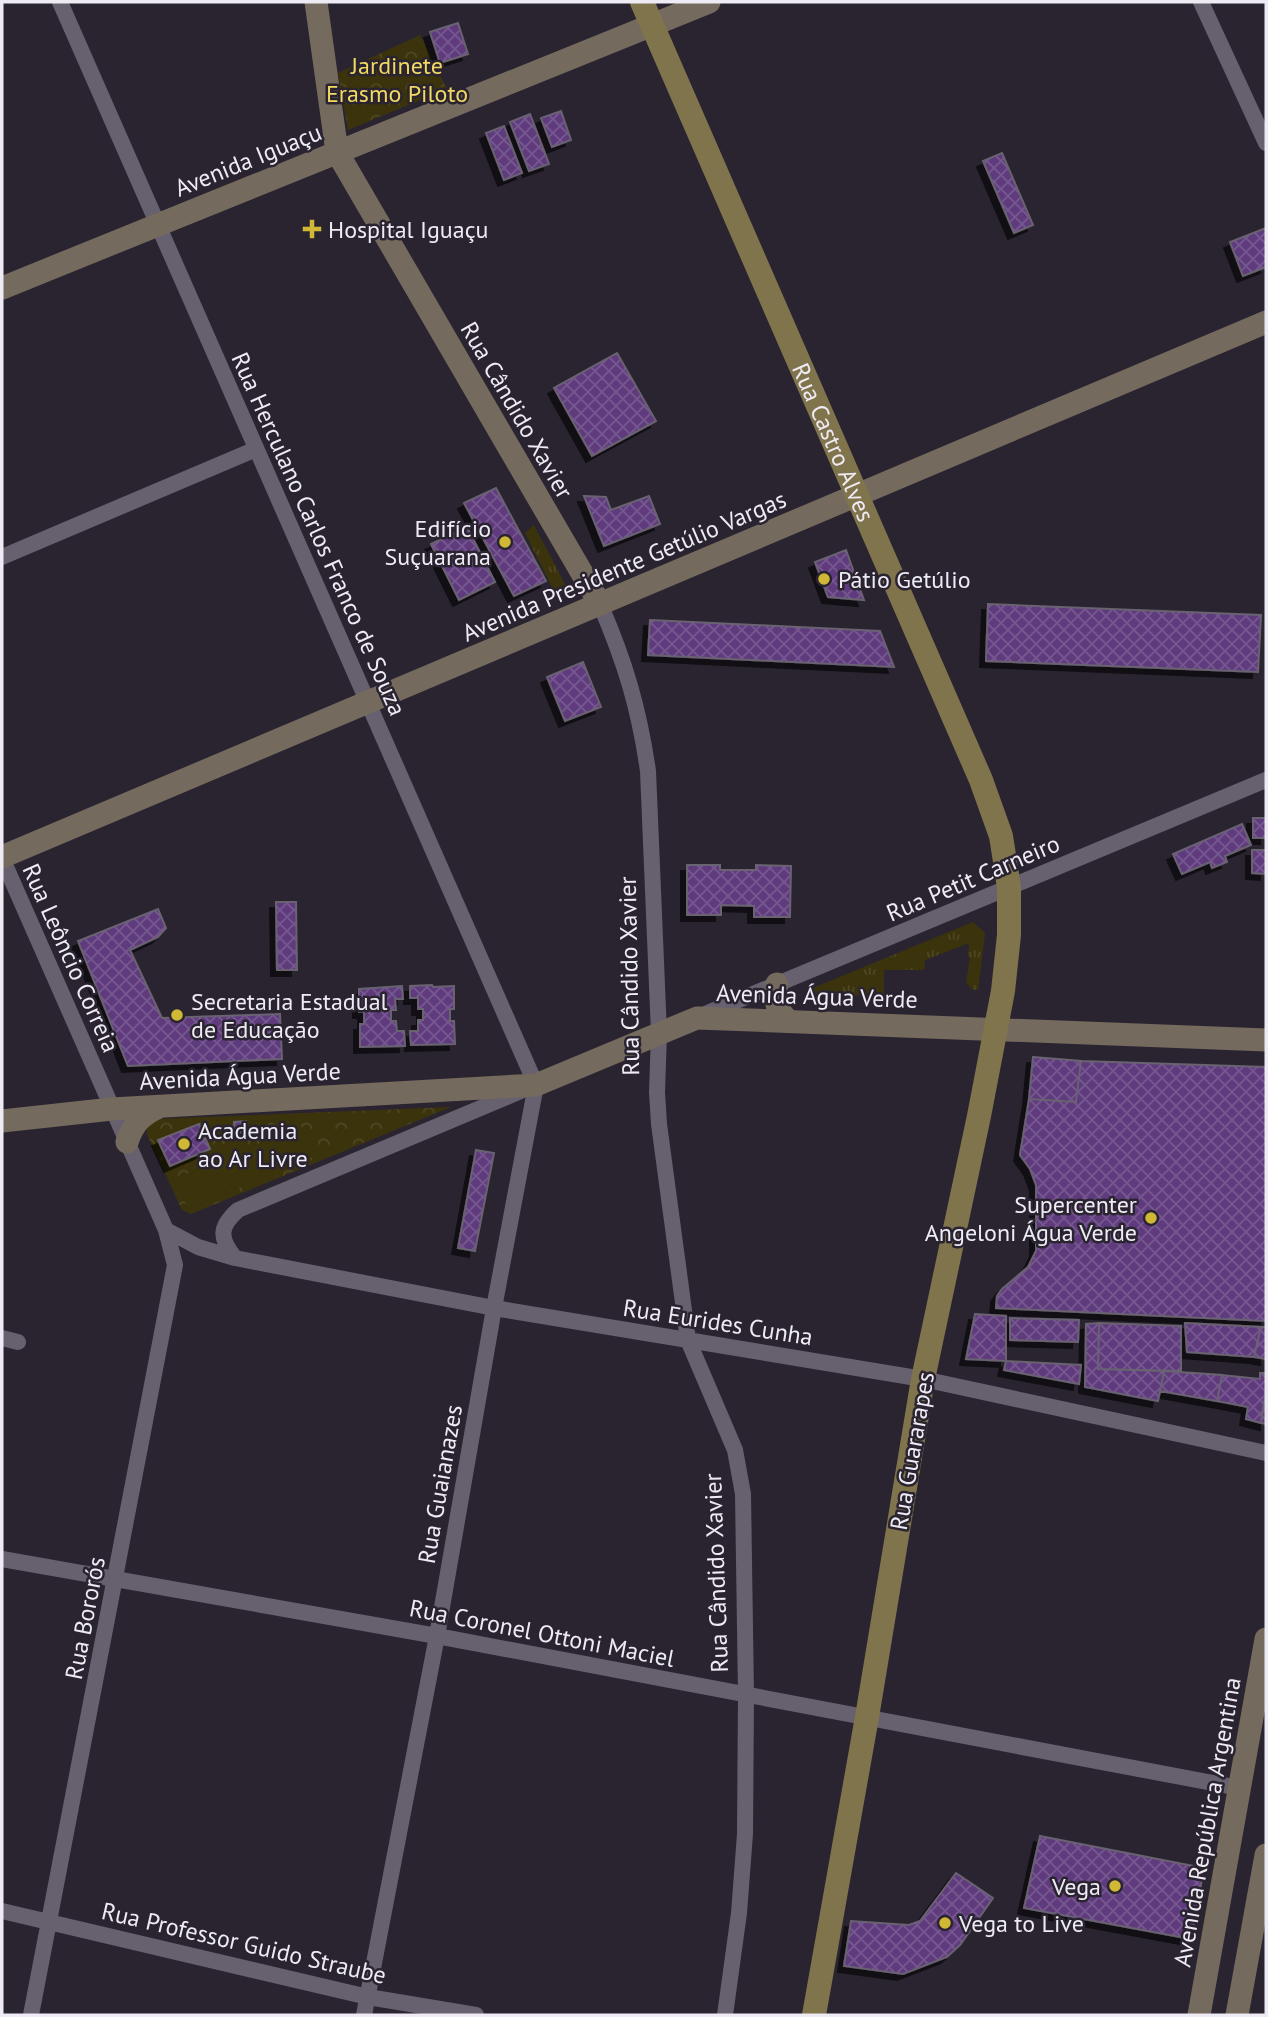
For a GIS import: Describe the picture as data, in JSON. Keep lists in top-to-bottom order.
{
  "streets": {
    "main road": [
      "Avenida Iguaçu",
      "Rua Cândido Xavier",
      "Rua Castro Alves",
      "Avenida Presidente Getúlio Vargas",
      "Avenida Água Verde",
      "Rua Guararapes",
      "Avenida República Argentina"
    ],
    "street": [
      "Rua Herculano Carlos Franco de Souza",
      "Rua Petit Carneiro",
      "Rua Leôncio Correia",
      "Rua Eurides Cunha",
      "Rua Guaianazes",
      "Rua Bororós",
      "Rua Coronel Ottoni Maciel",
      "Rua Professor Guido Straube"
    ]
  },
  "crossings": [
    ["Avenida Iguaçu", "Rua Cândido Xavier"],
    ["Avenida Iguaçu", "Rua Castro Alves"],
    ["Avenida Iguaçu", "Rua Herculano Carlos Franco de Souza"],
    ["Rua Cândido Xavier", "Avenida Presidente Getúlio Vargas"],
    ["Rua Cândido Xavier", "Avenida Água Verde"],
    ["Rua Cândido Xavier", "Rua Eurides Cunha"],
    ["Rua Cândido Xavier", "Rua Coronel Ottoni Maciel"],
    ["Rua Castro Alves", "Avenida Presidente Getúlio Vargas"],
    ["Rua Castro Alves", "Rua Petit Carneiro"],
    ["Rua Castro Alves", "Rua Guararapes"],
    ["Rua Herculano Carlos Franco de Souza", "Avenida Presidente Getúlio Vargas"],
    ["Rua Herculano Carlos Franco de Souza", "Avenida Água Verde"],
    ["Rua Herculano Carlos Franco de Souza", "Rua Guaianazes"],
    ["Avenida Presidente Getúlio Vargas", "Rua Leôncio Correia"],
    ["Rua Petit Carneiro", "Avenida Água Verde"],
    ["Rua Petit Carneiro", "Rua Guararapes"],
    ["Rua Leôncio Correia", "Avenida Água Verde"],
    ["Rua Leôncio Correia", "Rua Eurides Cunha"],
    ["Rua Leôncio Correia", "Rua Bororós"],
    ["Avenida Água Verde", "Rua Guararapes"],
    ["Avenida Água Verde", "Rua Guaianazes"],
    ["Rua Eurides Cunha", "Rua Guararapes"],
    ["Rua Eurides Cunha", "Rua Guaianazes"],
    ["Rua Eurides Cunha", "Rua Bororós"],
    ["Rua Guararapes", "Rua Coronel Ottoni Maciel"],
    ["Rua Guaianazes", "Rua Coronel Ottoni Maciel"],
    ["Rua Guaianazes", "Rua Professor Guido Straube"],
    ["Rua Bororós", "Rua Coronel Ottoni Maciel"],
    ["Rua Bororós", "Rua Professor Guido Straube"],
    ["Rua Coronel Ottoni Maciel", "Avenida República Argentina"]
  ],
  "parks": ["Jardinete Erasmo Piloto"],
  "places": {
    "health": ["Hospital Iguaçu"],
    "other": [
      "Edifício Suçuarana",
      "Pátio Getúlio",
      "Secretaria Estadual de Educação",
      "Academia ao Ar Livre",
      "Supercenter Angeloni Água Verde",
      "Vega",
      "Vega to Live"
    ]
  }
}
